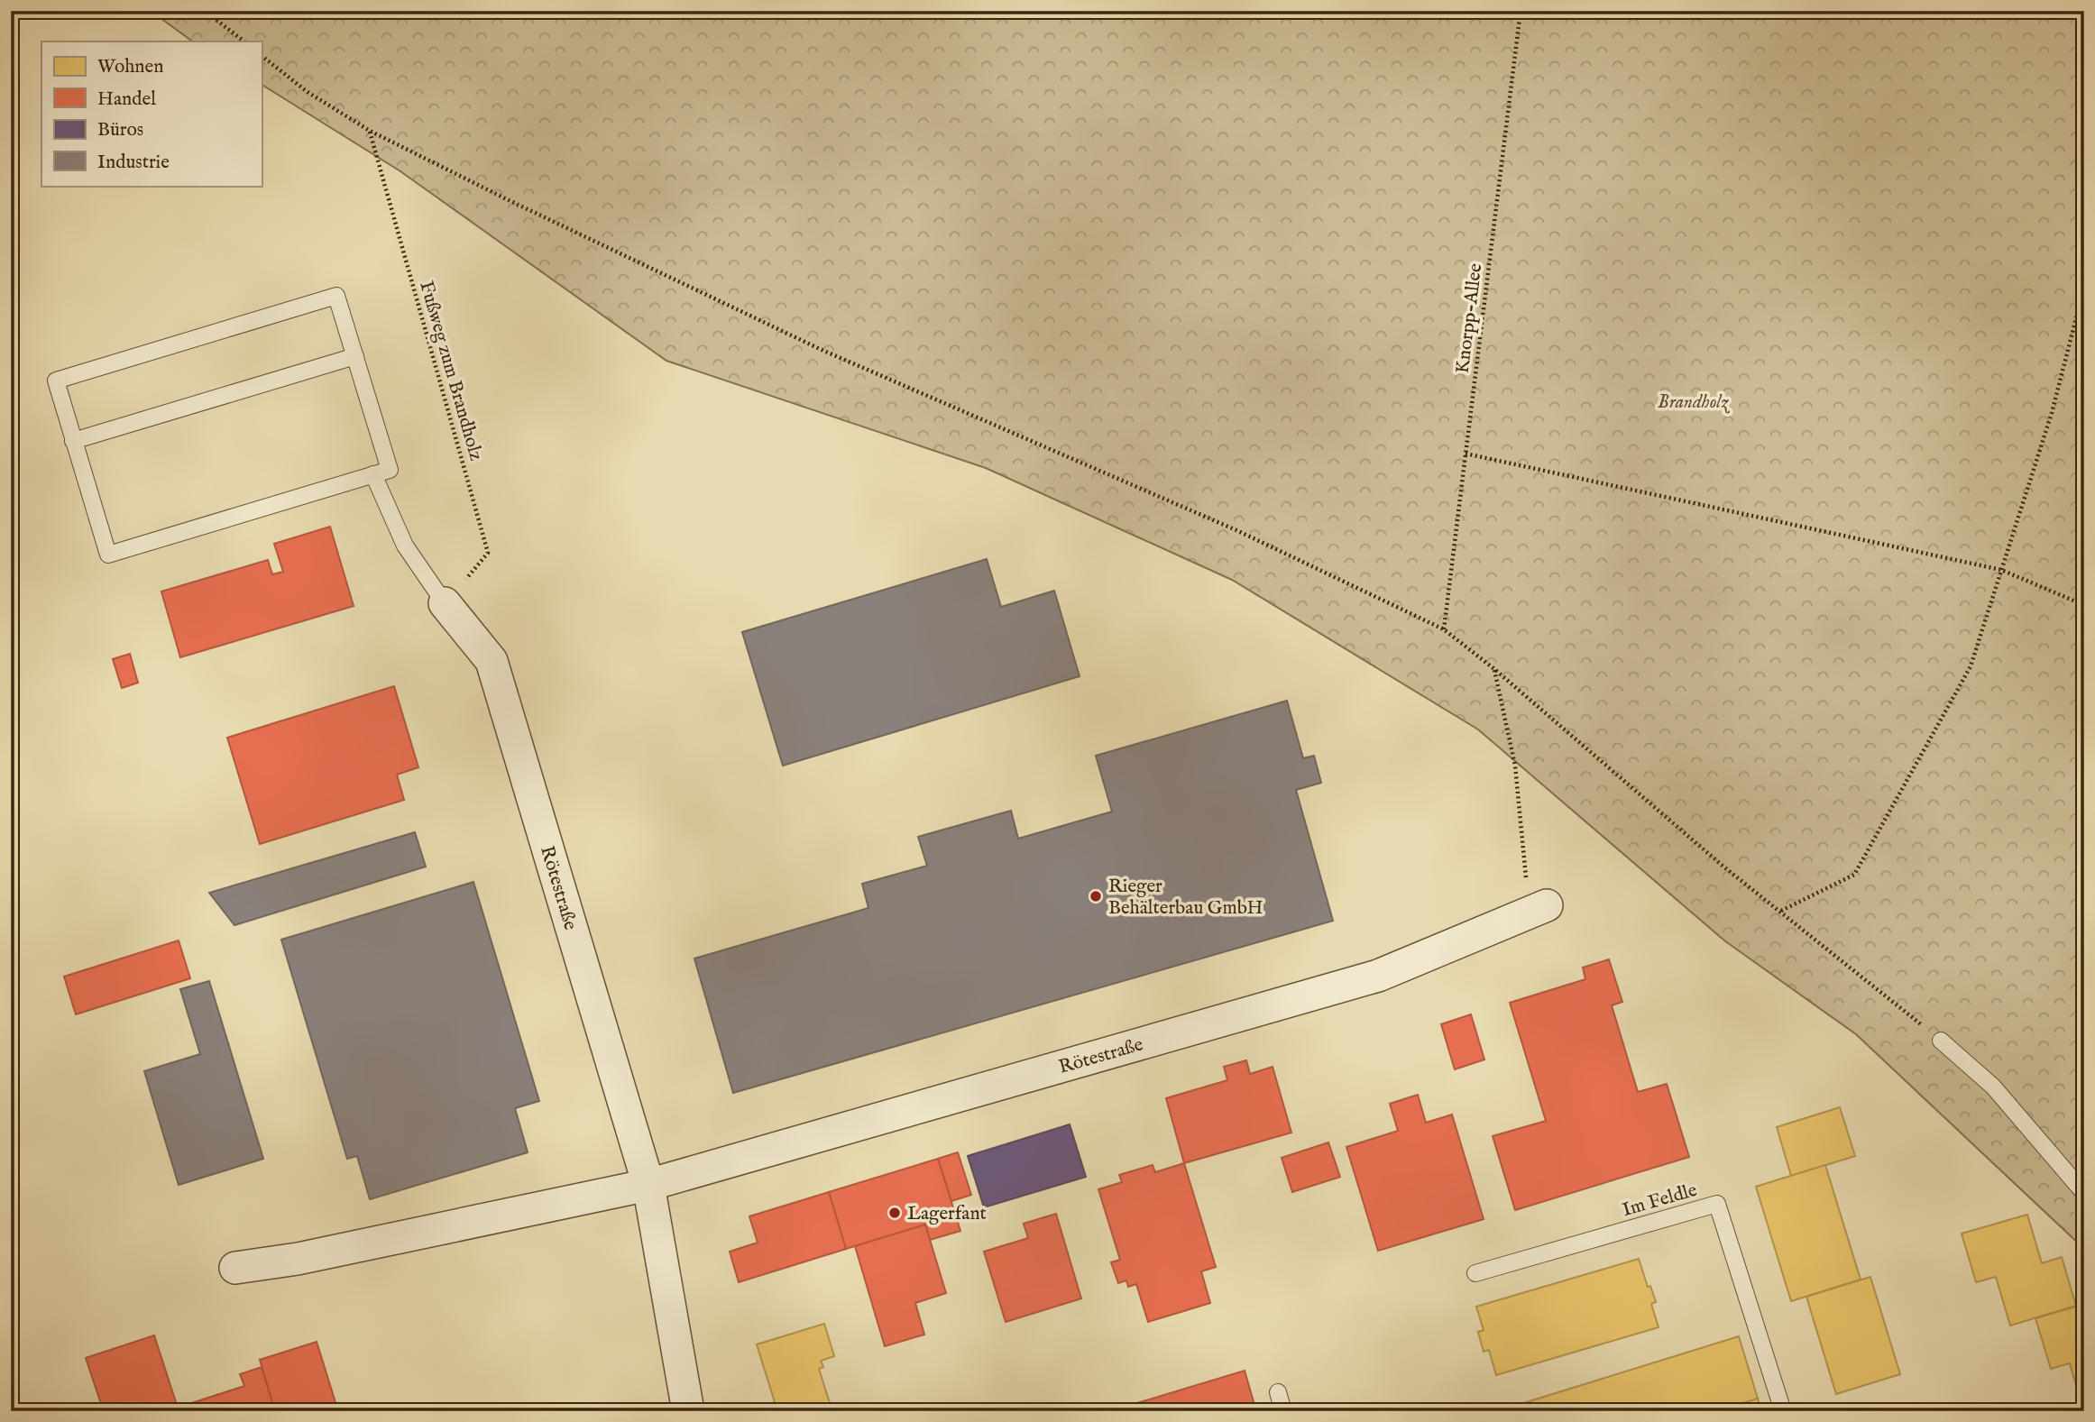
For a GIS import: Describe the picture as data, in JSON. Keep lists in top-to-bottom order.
{
  "streets": {
    "street": ["Rötestraße"],
    "lane": ["Im Feldle"],
    "path": ["Knorpp-Allee", "Fußweg zum Brandholz"]
  },
  "crossings": [
    ["Fußweg zum Brandholz", "Rötestraße"]
  ],
  "parks": ["Brandholz"],
  "places": ["Rieger Behälterbau GmbH", "Lagerfant"],
  "legend": [
    "Wohnen",
    "Handel",
    "Büros",
    "Industrie"
  ]
}
